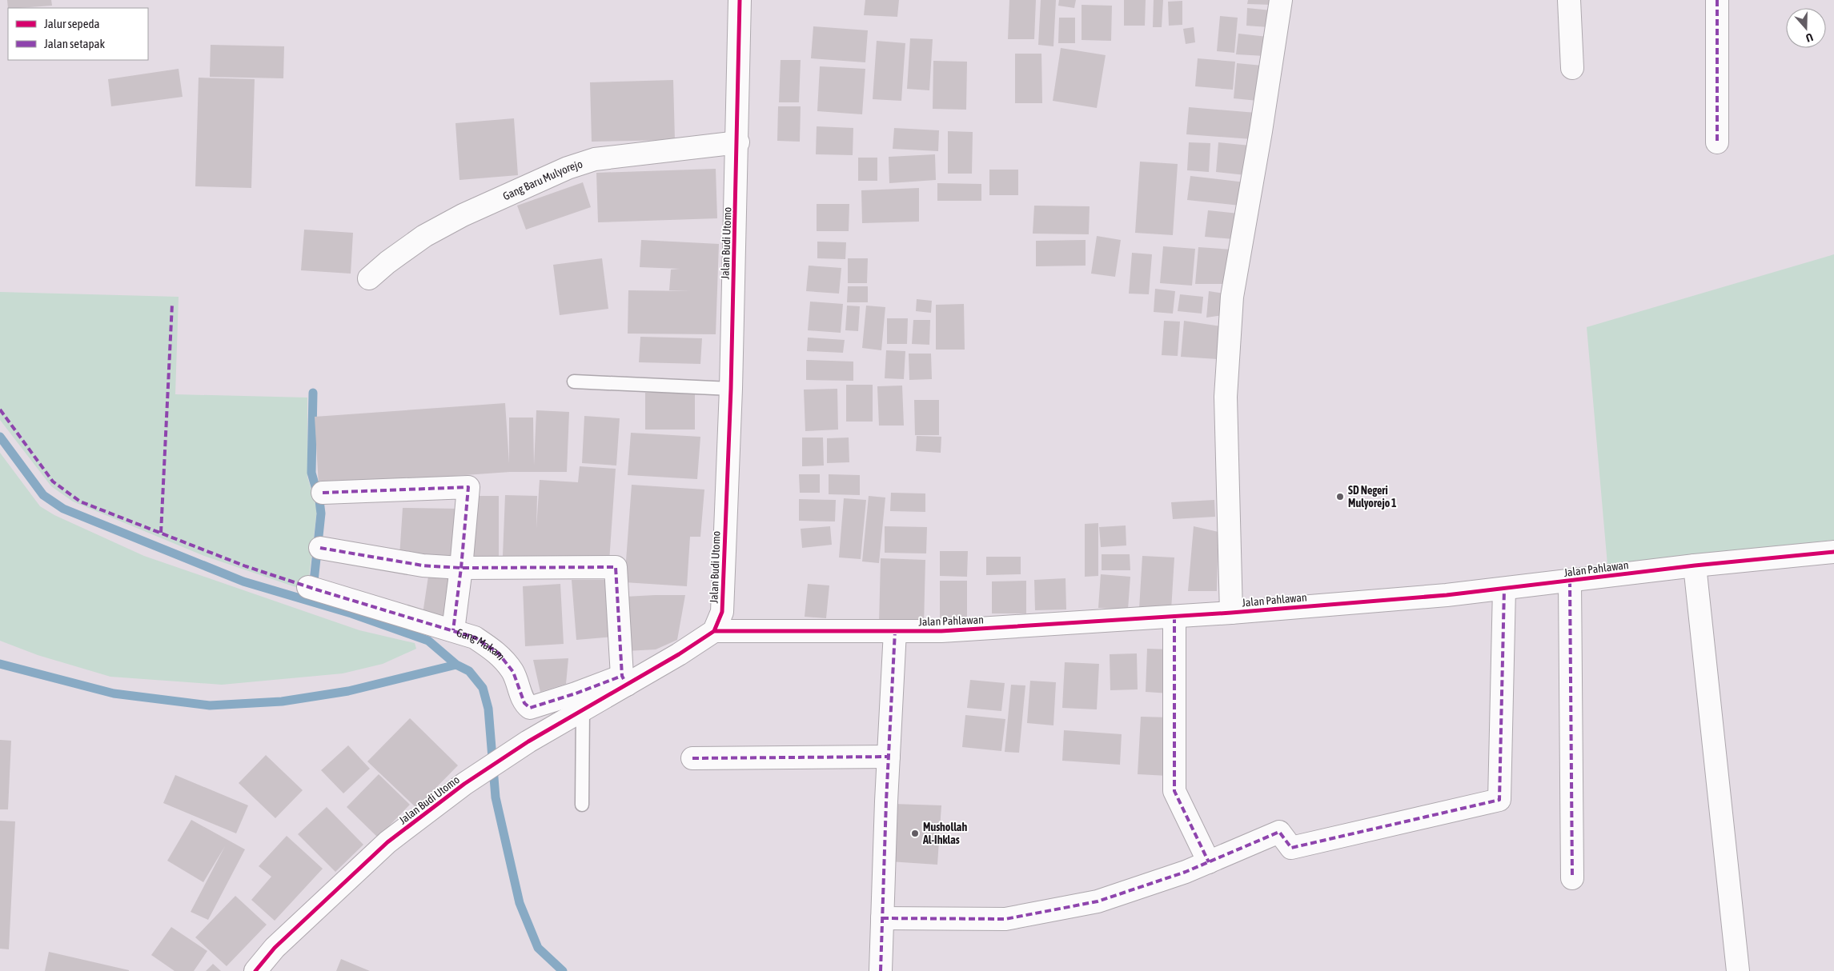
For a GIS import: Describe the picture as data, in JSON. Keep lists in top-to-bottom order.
{
  "streets": {
    "street": [
      "Gang Baru Mulyorejo",
      "Jalan Budi Utomo",
      "Jalan Pahlawan",
      "Gang Makam"
    ]
  },
  "crossings": [
    ["Gang Baru Mulyorejo", "Jalan Budi Utomo"],
    ["Jalan Budi Utomo", "Jalan Pahlawan"],
    ["Jalan Budi Utomo", "Gang Makam"]
  ],
  "places": ["SD Negeri Mulyorejo 1", "Mushollah Al-Ihklas"],
  "legend": ["Jalur sepeda", "Jalan setapak"],
  "north": "bottom"
}
